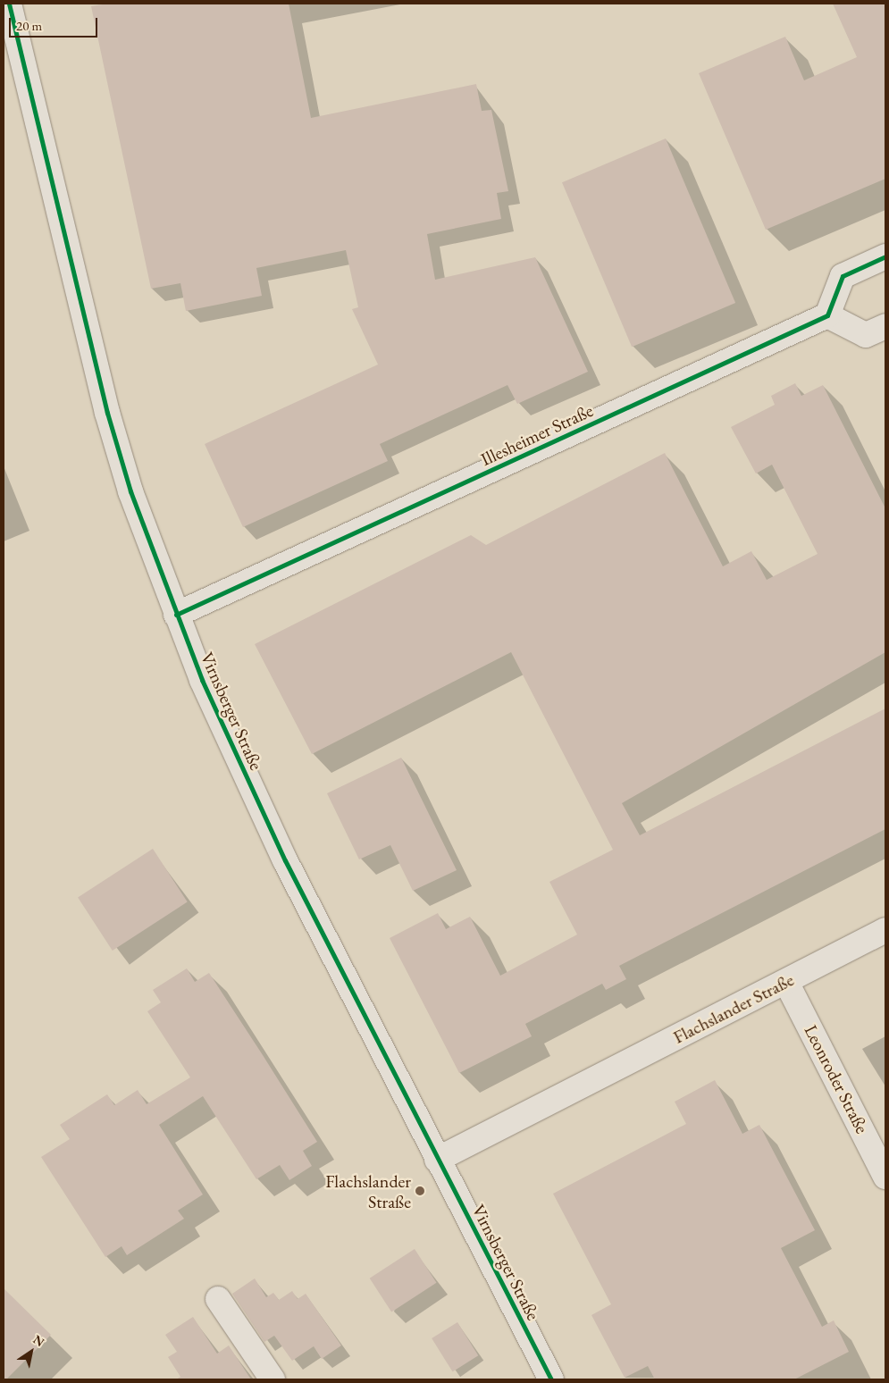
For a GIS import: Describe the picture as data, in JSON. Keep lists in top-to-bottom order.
{
  "streets": {
    "street": [
      "Illesheimer Straße",
      "Virnsberger Straße",
      "Flachslander Straße",
      "Leonroder Straße"
    ]
  },
  "crossings": [
    ["Illesheimer Straße", "Virnsberger Straße"],
    ["Virnsberger Straße", "Flachslander Straße"],
    ["Flachslander Straße", "Leonroder Straße"]
  ],
  "places": ["Flachslander Straße"],
  "scale_bar": "20 m",
  "north": "top right"
}
